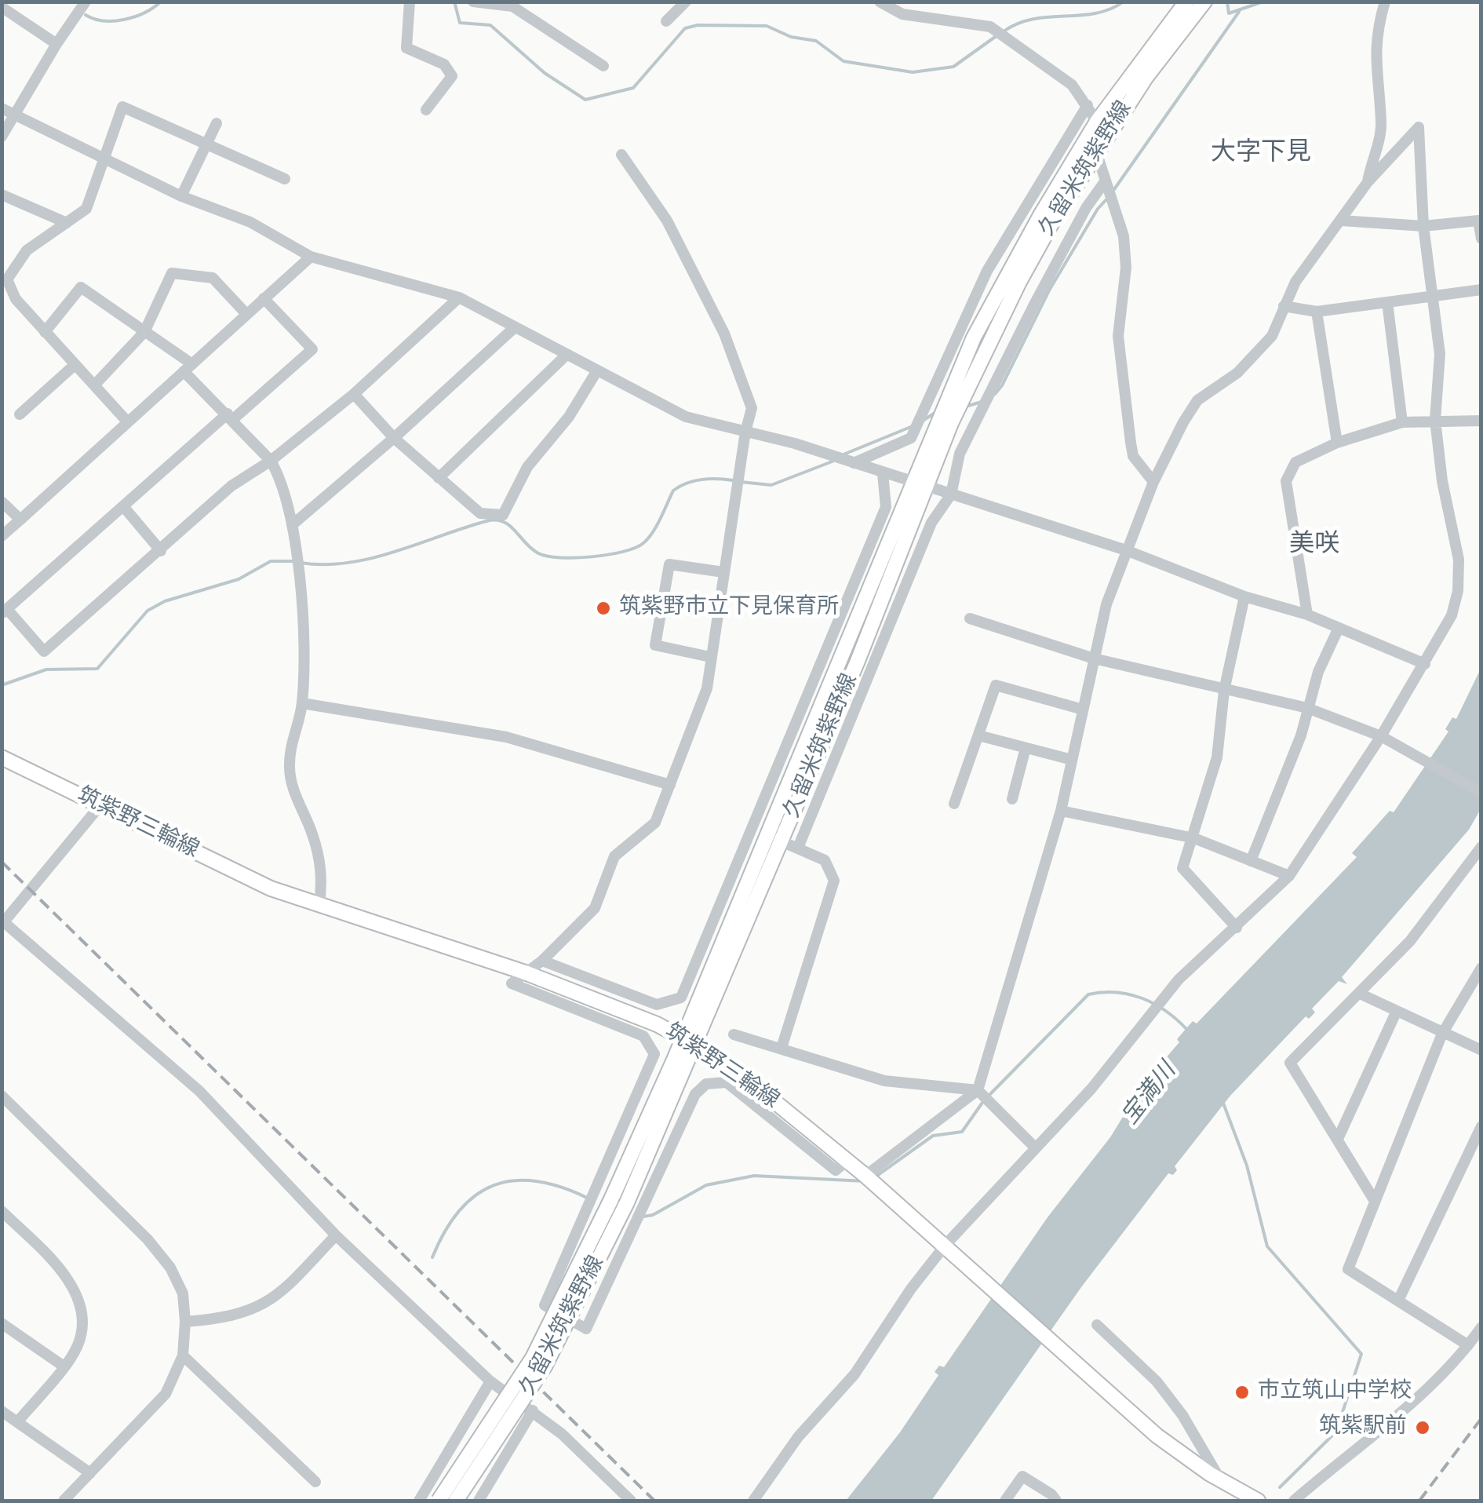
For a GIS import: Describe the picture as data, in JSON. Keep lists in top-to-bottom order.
{
  "streets": {
    "main road": ["久留米筑紫野線", "筑紫野三輪線"]
  },
  "crossings": [
    ["久留米筑紫野線", "筑紫野三輪線"]
  ],
  "districts": ["大字下見", "美咲"],
  "water": ["宝満川"],
  "places": ["筑紫野市立下見保育所", "市立筑山中学校", "筑紫駅前"]
}
